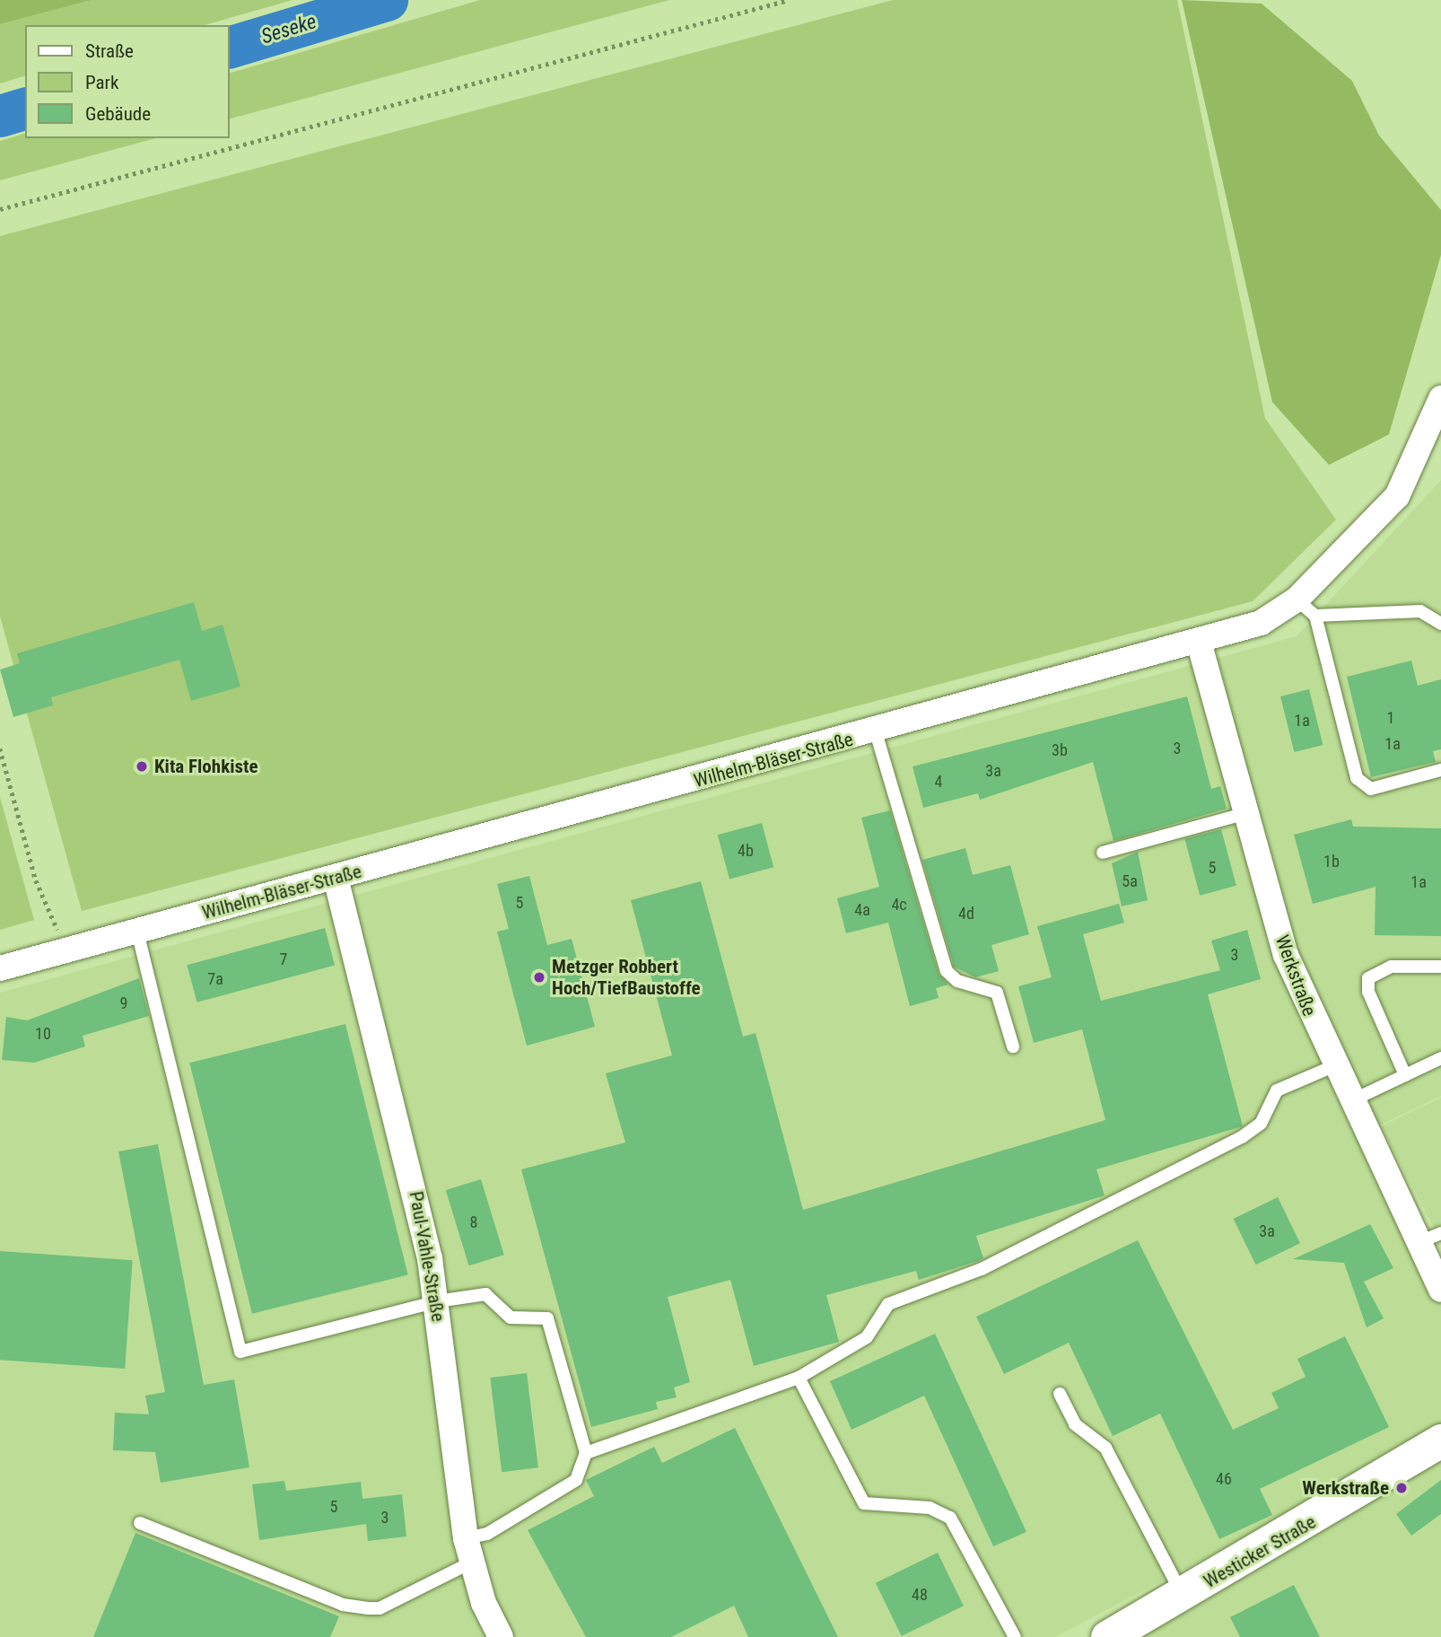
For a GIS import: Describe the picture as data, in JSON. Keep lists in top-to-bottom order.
{
  "streets": {
    "street": [
      "Wilhelm-Bläser-Straße",
      "Werkstraße",
      "Paul-Vahle-Straße",
      "Westicker Straße"
    ]
  },
  "crossings": [
    ["Wilhelm-Bläser-Straße", "Werkstraße"],
    ["Wilhelm-Bläser-Straße", "Paul-Vahle-Straße"]
  ],
  "water": ["Seseke"],
  "places": ["Kita Flohkiste", "Metzger Robbert Hoch/TiefBaustoffe", "Werkstraße"],
  "house_numbers": [
    "1",
    "1a",
    "1a",
    "3",
    "3b",
    "3a",
    "4",
    "4b",
    "1b",
    "5",
    "5a",
    "1a",
    "5",
    "4c",
    "4a",
    "4d",
    "3",
    "7",
    "7a",
    "9",
    "10",
    "8",
    "3a",
    "46",
    "5",
    "3",
    "48"
  ],
  "legend": ["Straße", "Park", "Gebäude"]
}
